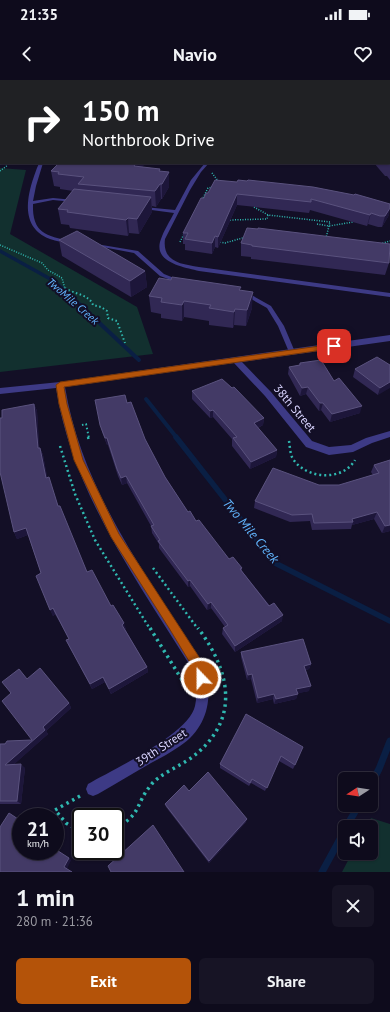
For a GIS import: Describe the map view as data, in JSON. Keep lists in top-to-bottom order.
{
  "streets": {
    "street": ["38th Street", "39th Street"]
  },
  "water": ["TwoMile Creek", "Two Mile Creek"],
  "north": "left",
  "page": {
    "status": "21:35",
    "header": "Navio",
    "turn": ["150 m", "Northbrook Drive"],
    "speed": "21 km/h",
    "limit": "30",
    "heading": ["1 min", "280 m · 21:36"],
    "buttons": ["Exit", "Share"]
  }
}
